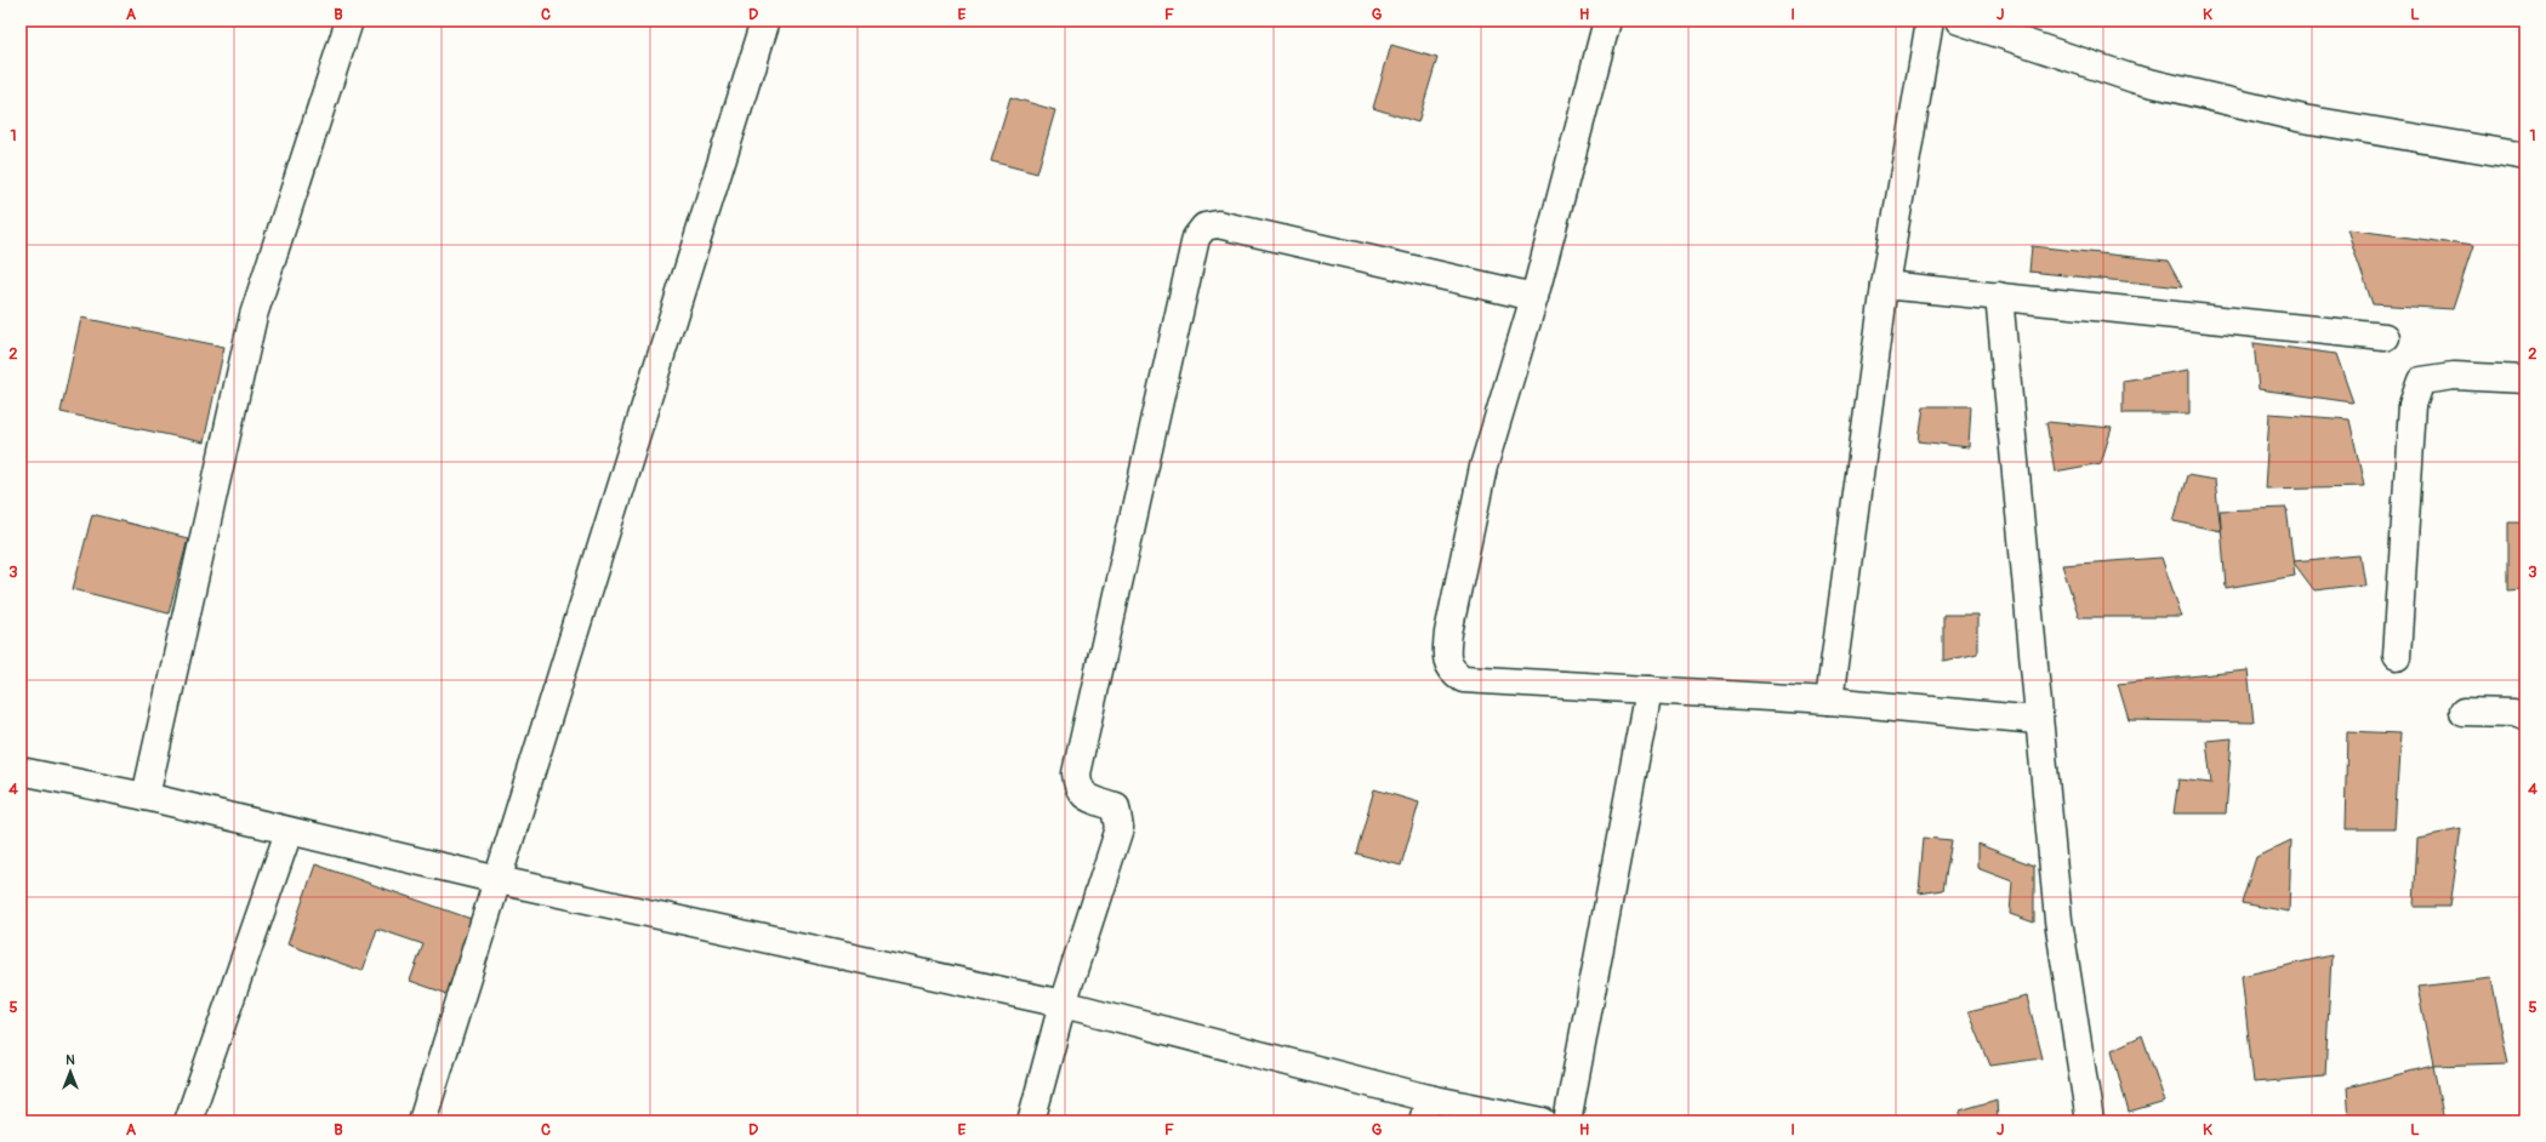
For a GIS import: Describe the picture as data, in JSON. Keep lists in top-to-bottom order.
{
  "north": "top",
  "grid": {
    "columns": [
      "A",
      "B",
      "C",
      "D",
      "E",
      "F",
      "G",
      "H",
      "I",
      "J",
      "K",
      "L"
    ],
    "rows": [
      "1",
      "2",
      "3",
      "4",
      "5"
    ]
  }
}
